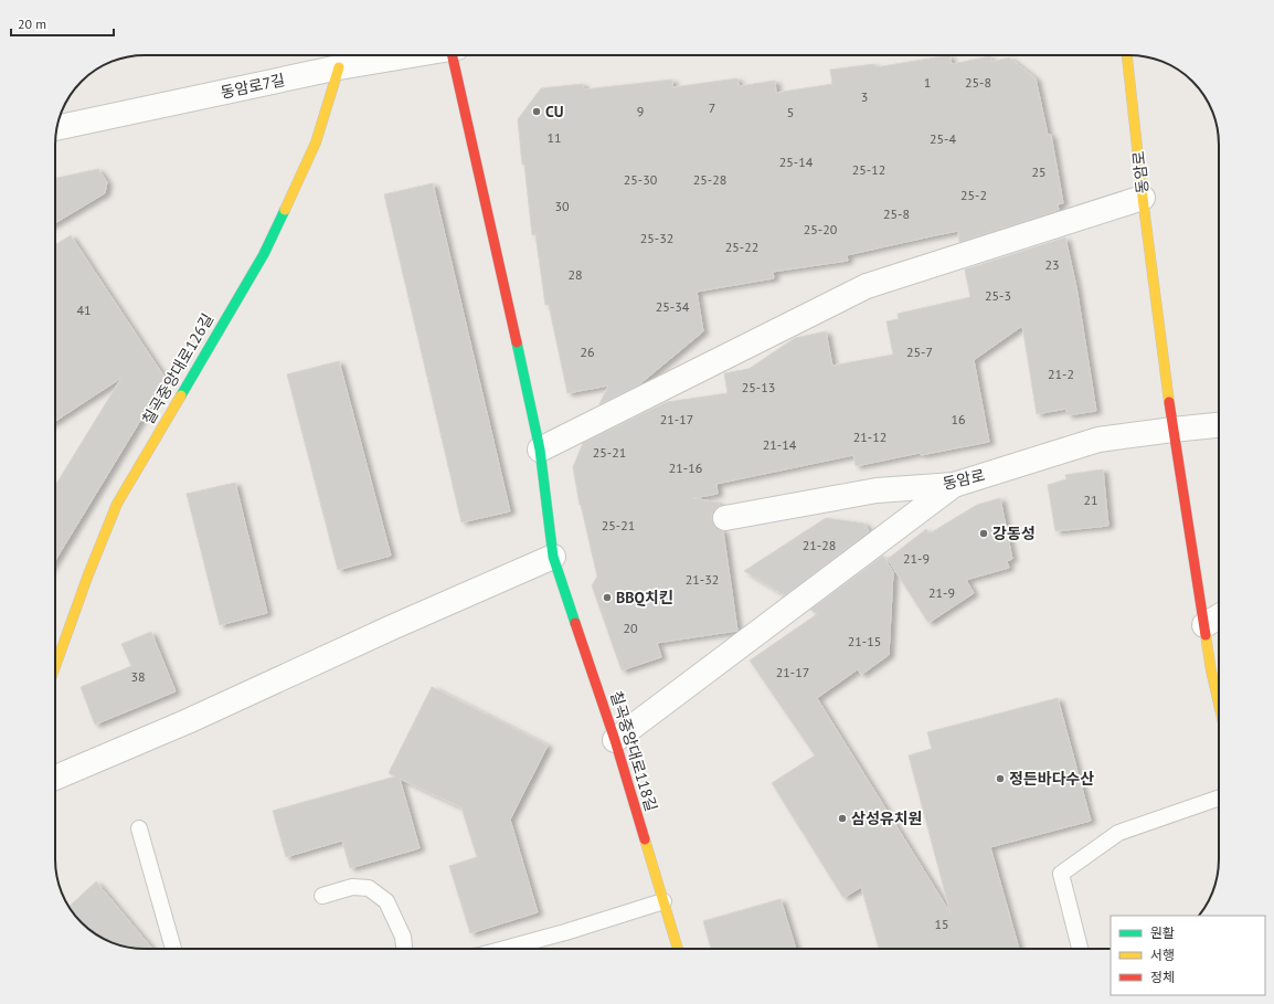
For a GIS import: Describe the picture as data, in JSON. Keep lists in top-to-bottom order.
{
  "streets": {
    "street": [
      "동암로7길",
      "동암로",
      "칠곡중앙대로126길",
      "칠곡중앙대로118길"
    ]
  },
  "crossings": [
    ["동암로7길", "칠곡중앙대로126길"]
  ],
  "places": [
    "CU",
    "강동성",
    "BBQ치킨",
    "정든바다수산",
    "삼성유치원"
  ],
  "house_numbers": [
    "1",
    "25-8",
    "3",
    "7",
    "9",
    "5",
    "11",
    "25-4",
    "25-14",
    "25-12",
    "25",
    "25-30",
    "25-28",
    "25-2",
    "30",
    "25-8",
    "25-20",
    "25-32",
    "25-22",
    "23",
    "28",
    "25-3",
    "25-34",
    "41",
    "26",
    "25-7",
    "21-2",
    "25-13",
    "21-17",
    "16",
    "21-12",
    "21-14",
    "25-21",
    "21-16",
    "21",
    "25-21",
    "21-28",
    "21-9",
    "21-32",
    "21-9",
    "20",
    "21-15",
    "21-17",
    "38",
    "15"
  ],
  "legend": ["원활", "서행", "정체"],
  "scale_bar": "20 m"
}
